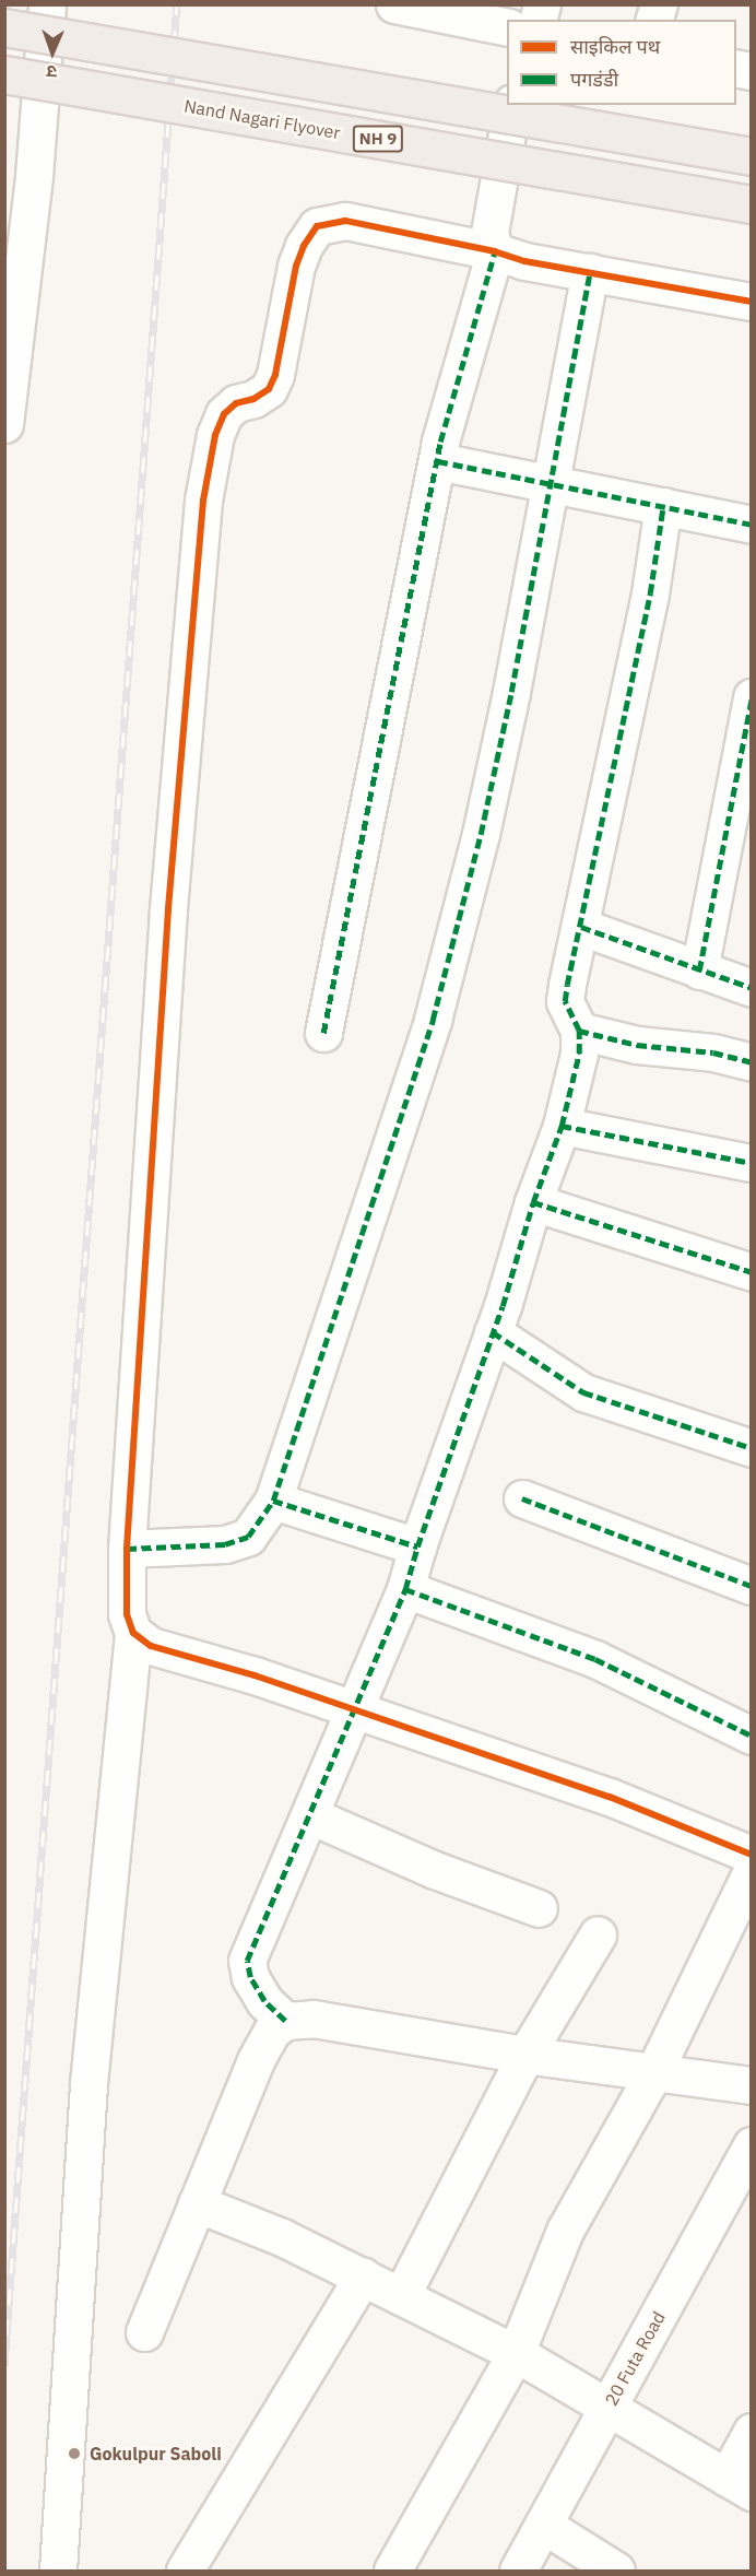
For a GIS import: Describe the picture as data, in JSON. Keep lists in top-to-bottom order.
{
  "streets": {
    "highway": ["Nand Nagari Flyover", "NH 9"],
    "street": ["20 Futa Road"]
  },
  "places": ["Gokulpur Saboli"],
  "legend": ["साइकिल पथ", "पगडंडी"],
  "north": "bottom"
}
